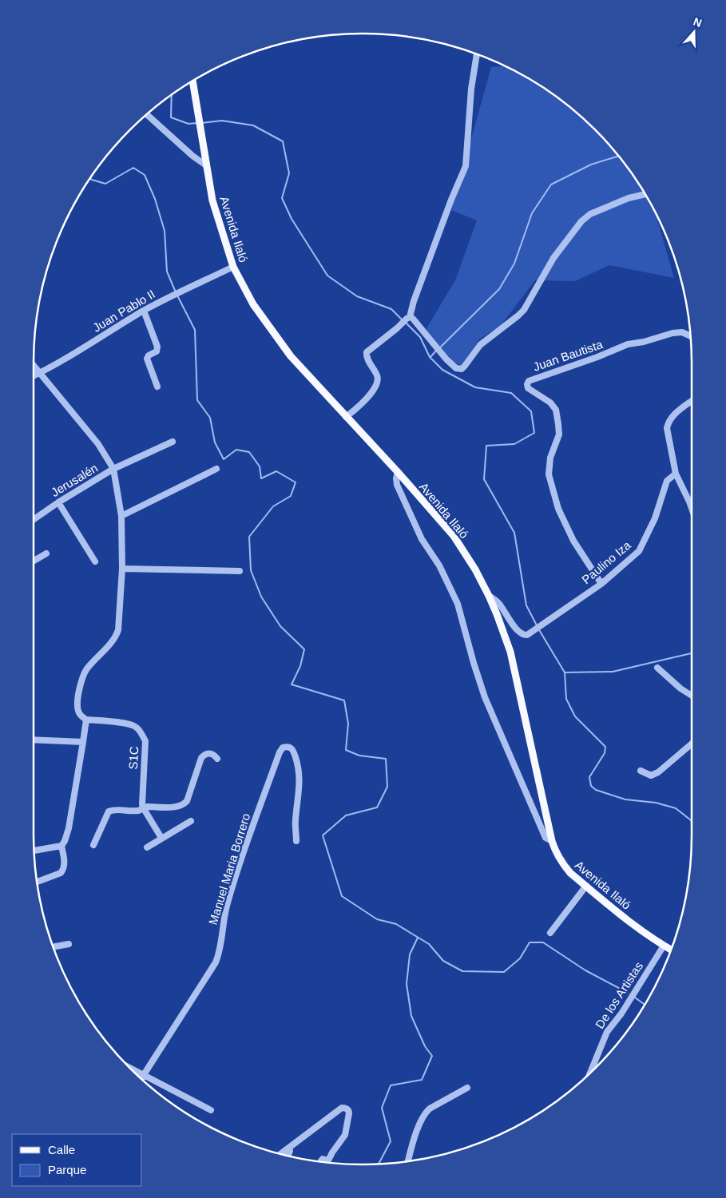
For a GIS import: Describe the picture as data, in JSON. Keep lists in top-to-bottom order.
{
  "streets": {
    "main road": ["Avenida Ilaló"],
    "street": [
      "Juan Pablo II",
      "Juan Bautista",
      "Jerusalén",
      "Paulino Iza",
      "S1C",
      "Manuel Maria Borrero",
      "De los Artistas"
    ]
  },
  "crossings": [
    ["Avenida Ilaló", "Juan Pablo II"],
    ["Avenida Ilaló", "Paulino Iza"],
    ["Avenida Ilaló", "De los Artistas"],
    ["Juan Bautista", "Paulino Iza"]
  ],
  "legend": ["Calle", "Parque"],
  "north": "top"
}
